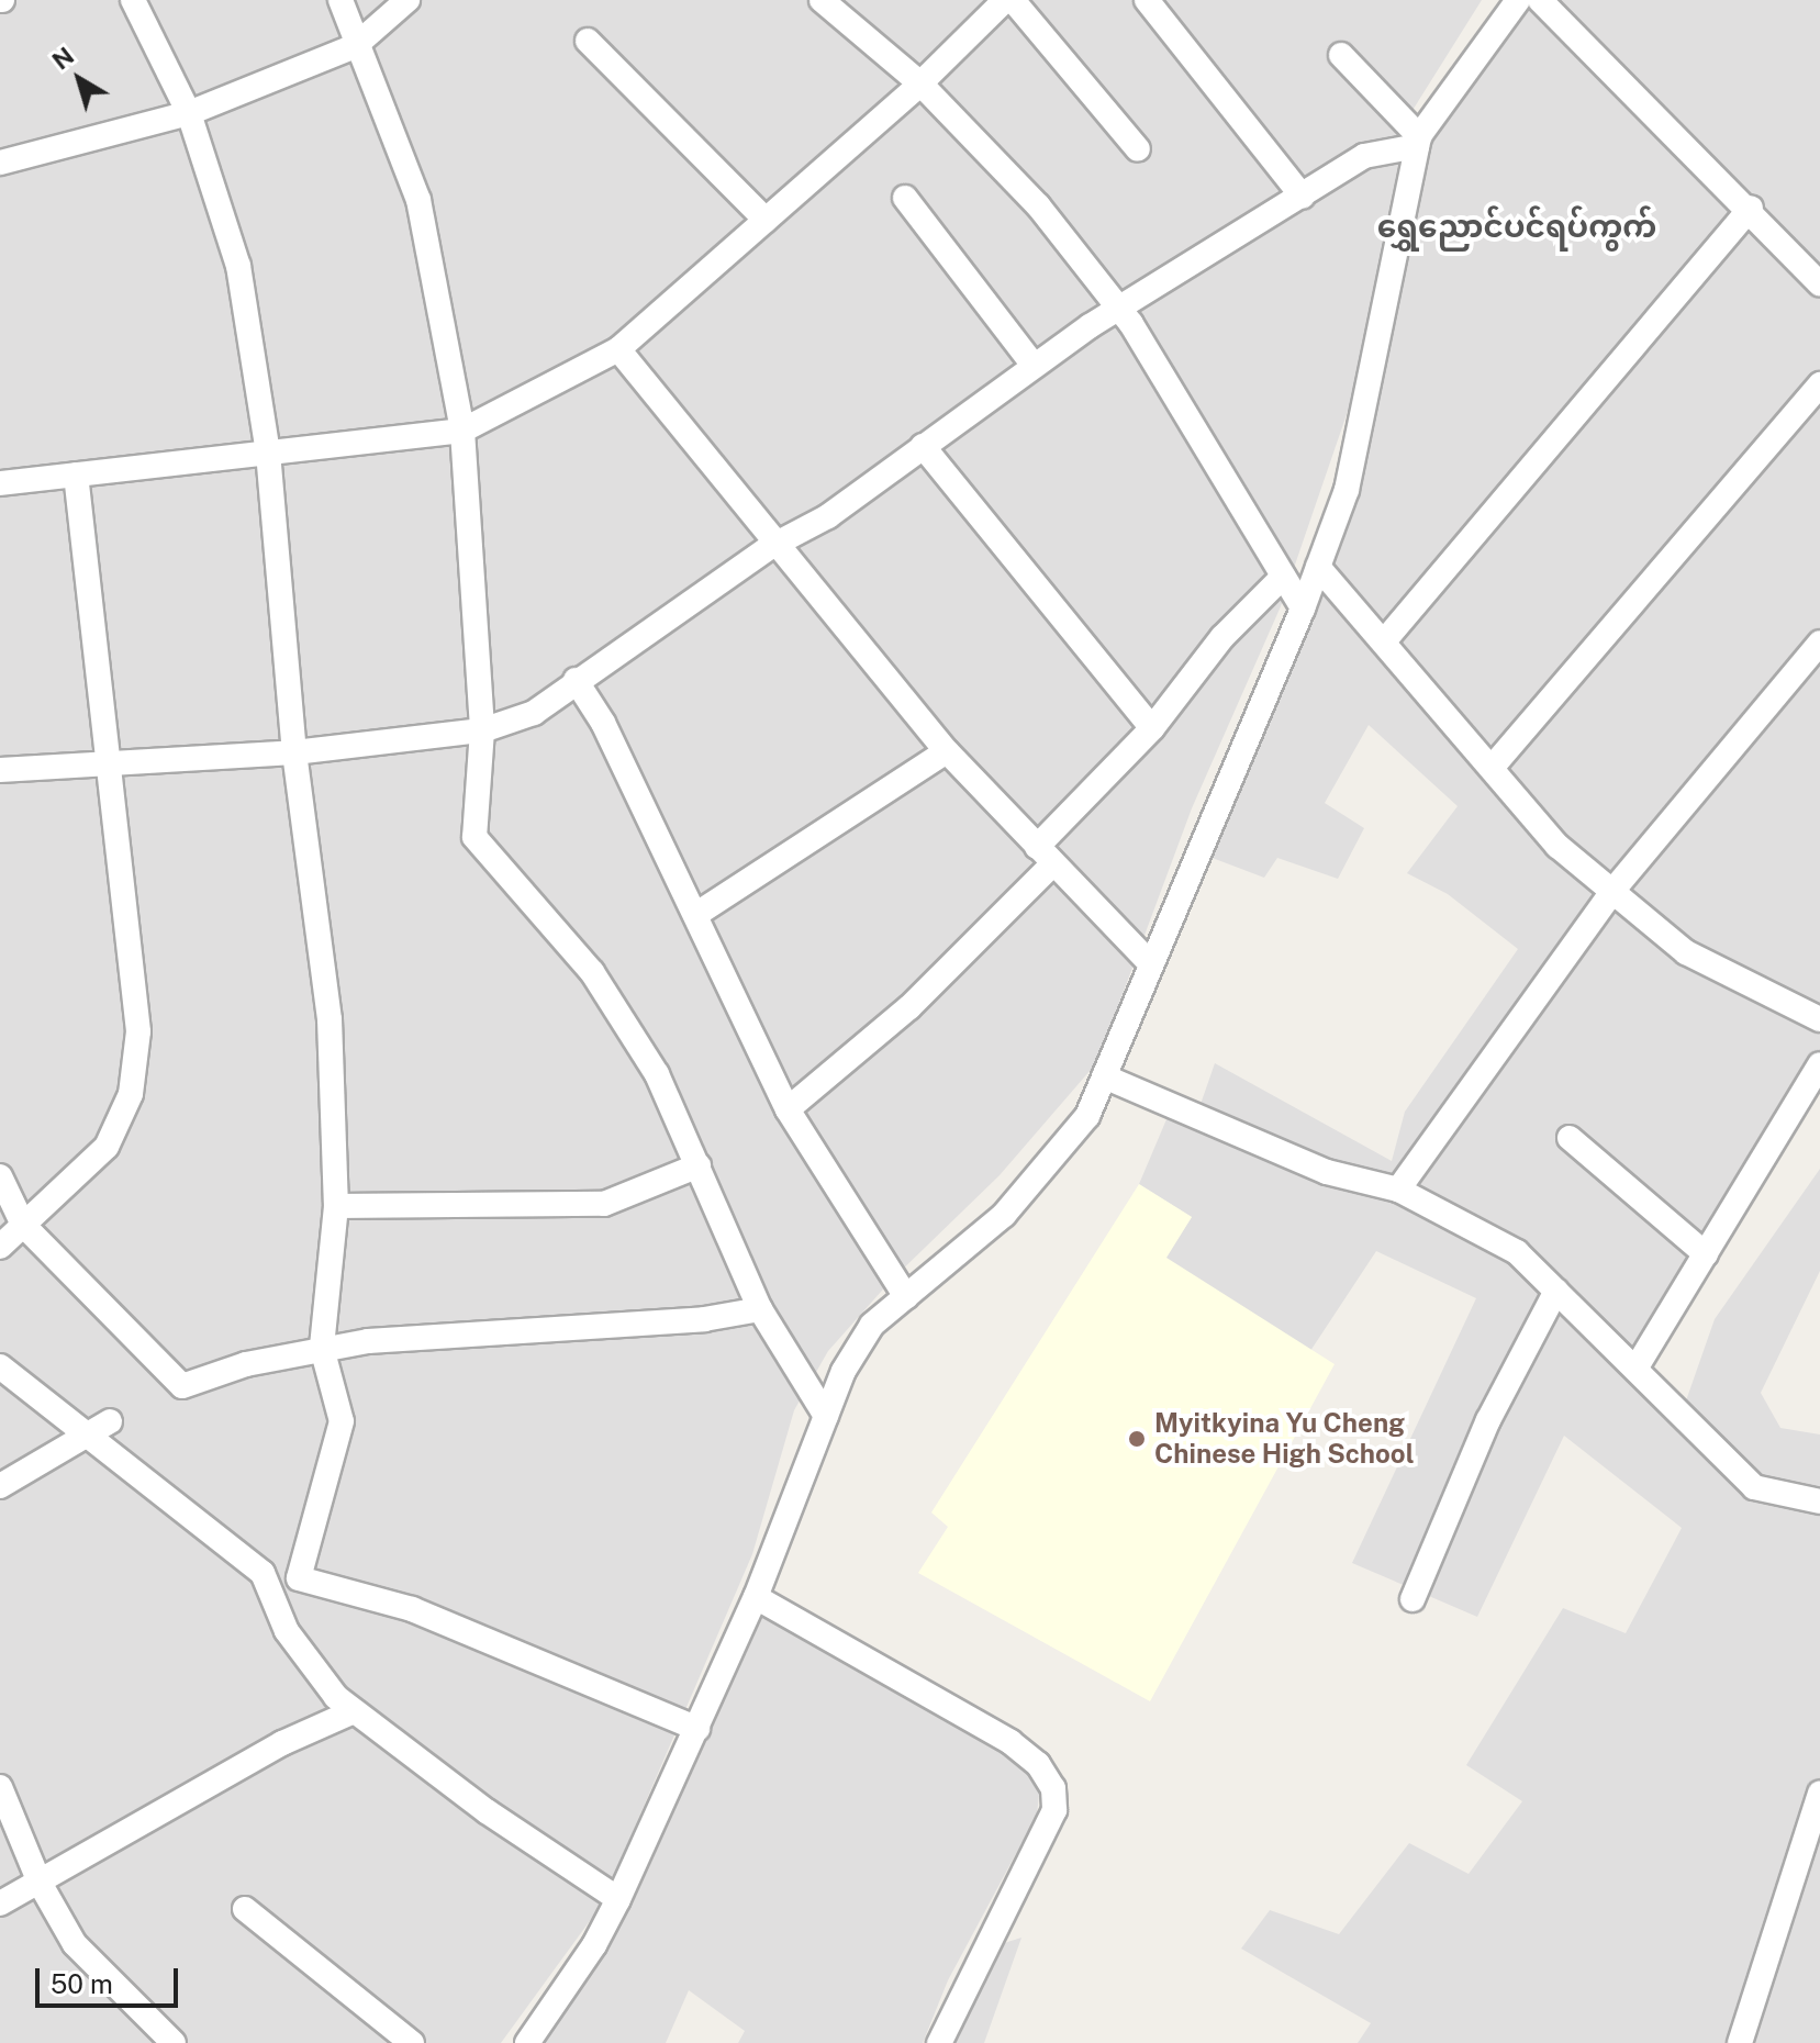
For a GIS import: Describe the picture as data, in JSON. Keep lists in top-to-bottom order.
{
  "districts": ["ရွှေညောင်ပင်ရပ်ကွက်"],
  "places": ["Myitkyina Yu Cheng Chinese High School"],
  "scale_bar": "50 m",
  "north": "top left"
}
